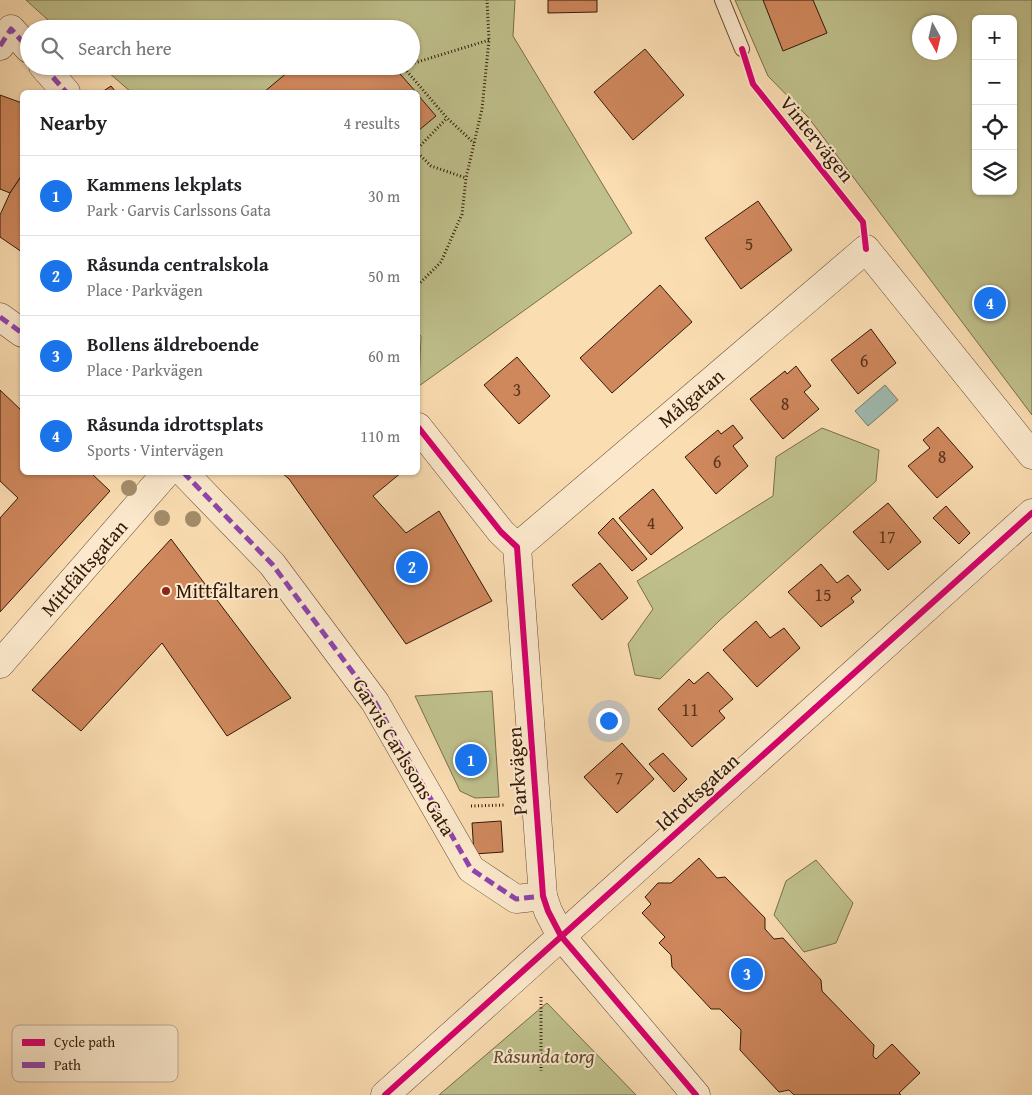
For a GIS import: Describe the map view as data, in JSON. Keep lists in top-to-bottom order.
{
  "streets": {
    "street": [
      "Målgatan",
      "Mittfältsgatan",
      "Garvis Carlssons Gata",
      "Parkvägen",
      "Idrottsgatan"
    ],
    "cycle path": ["Vintervägen"]
  },
  "crossings": [
    ["Målgatan", "Parkvägen"],
    ["Garvis Carlssons Gata", "Parkvägen"],
    ["Parkvägen", "Idrottsgatan"]
  ],
  "parks": ["Råsunda torg"],
  "places": ["Mittfältaren"],
  "house_numbers": [
    "5",
    "6",
    "3",
    "8",
    "8",
    "6",
    "4",
    "17",
    "15",
    "11",
    "7"
  ],
  "legend": ["Cycle path", "Path"],
  "north": "bottom",
  "page": {
    "map_buttons": ["+", "−"],
    "search": "Search here",
    "heading": ["Nearby", "4 results"],
    "list": [
      {
        "mark": "1",
        "name": "Kammens lekplats",
        "note": "Park · Garvis Carlssons Gata",
        "value": "30 m"
      },
      {
        "mark": "2",
        "name": "Råsunda centralskola",
        "note": "Place · Parkvägen",
        "value": "50 m"
      },
      {
        "mark": "3",
        "name": "Bollens äldreboende",
        "note": "Place · Parkvägen",
        "value": "60 m"
      },
      {
        "mark": "4",
        "name": "Råsunda idrottsplats",
        "note": "Sports · Vintervägen",
        "value": "110 m"
      }
    ],
    "pins": [
      "4",
      "2",
      "1",
      "3"
    ]
  }
}
